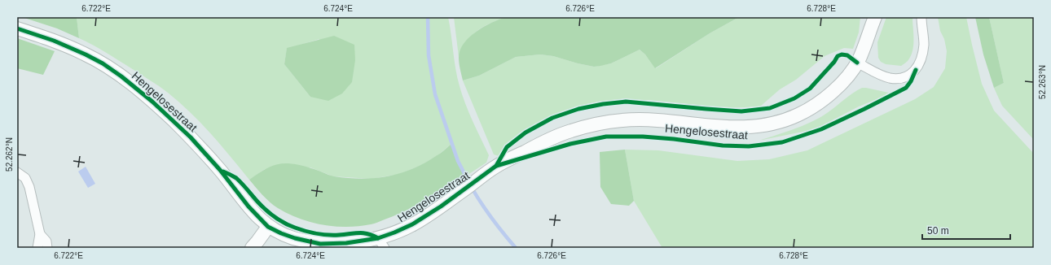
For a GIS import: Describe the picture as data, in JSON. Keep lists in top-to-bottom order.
{
  "streets": {
    "street": ["Hengelosestraat"]
  },
  "scale_bar": "50 m",
  "coordinates": [
    "6.722°E",
    "6.724°E",
    "6.726°E",
    "6.728°E",
    "52.263°N",
    "52.262°N"
  ]
}
